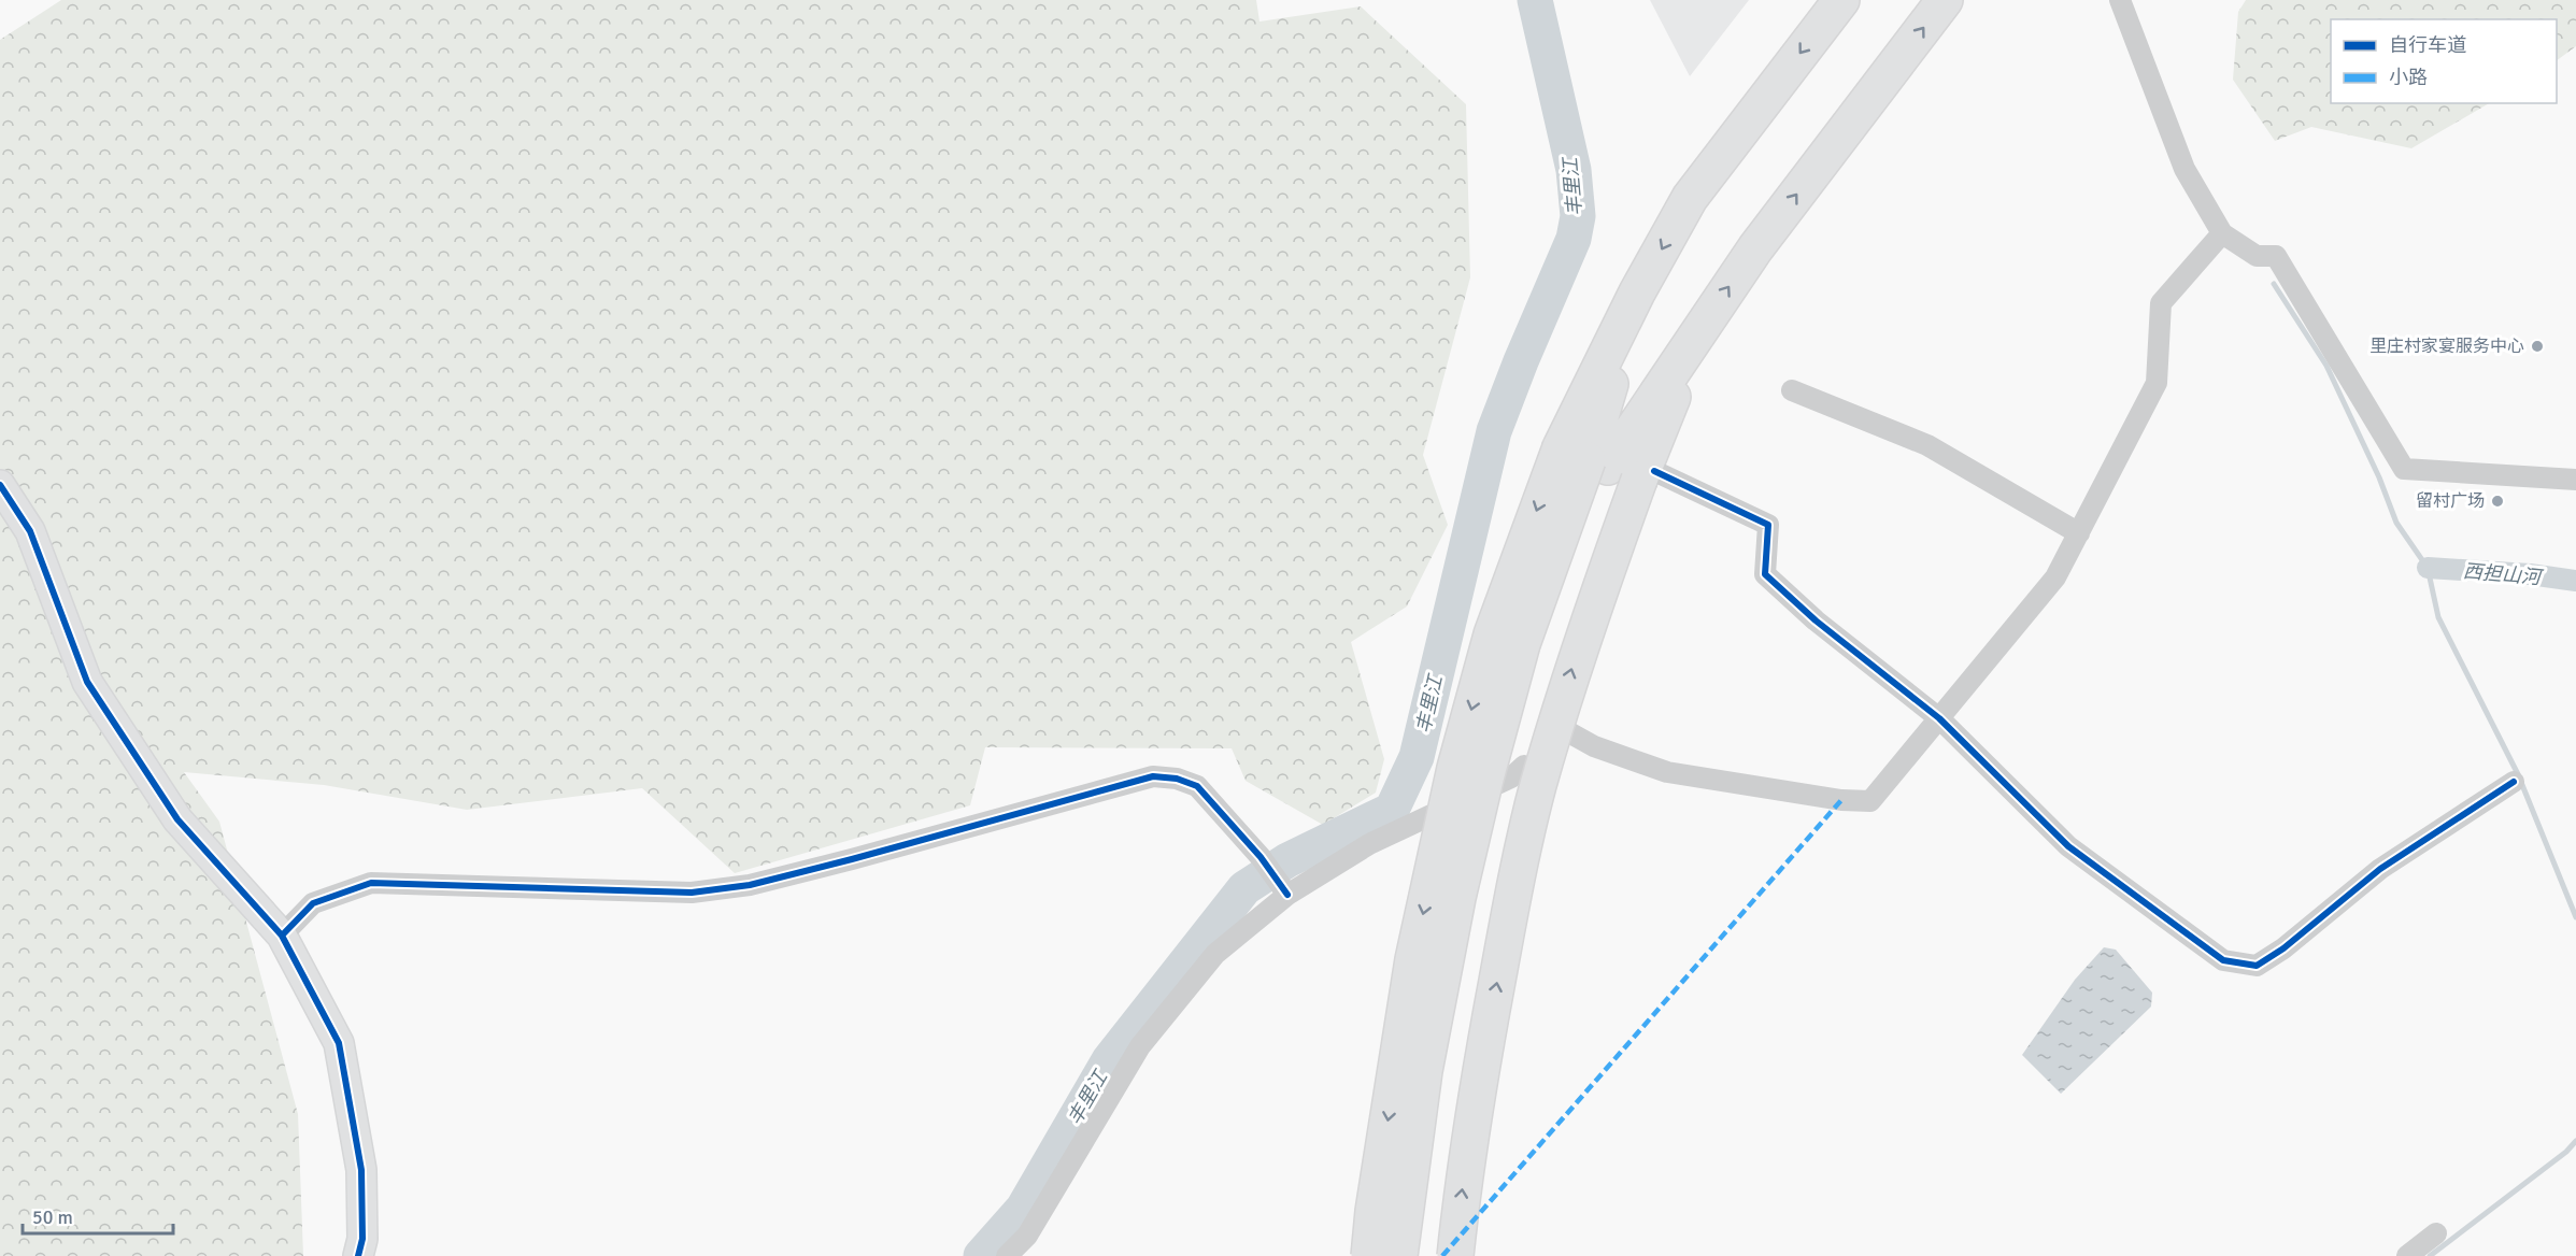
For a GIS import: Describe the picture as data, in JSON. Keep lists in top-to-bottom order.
{
  "water": ["丰里江", "西担山河"],
  "places": ["里庄村家宴服务中心", "留村广场"],
  "legend": ["自行车道", "小路"],
  "scale_bar": "50 m"
}
